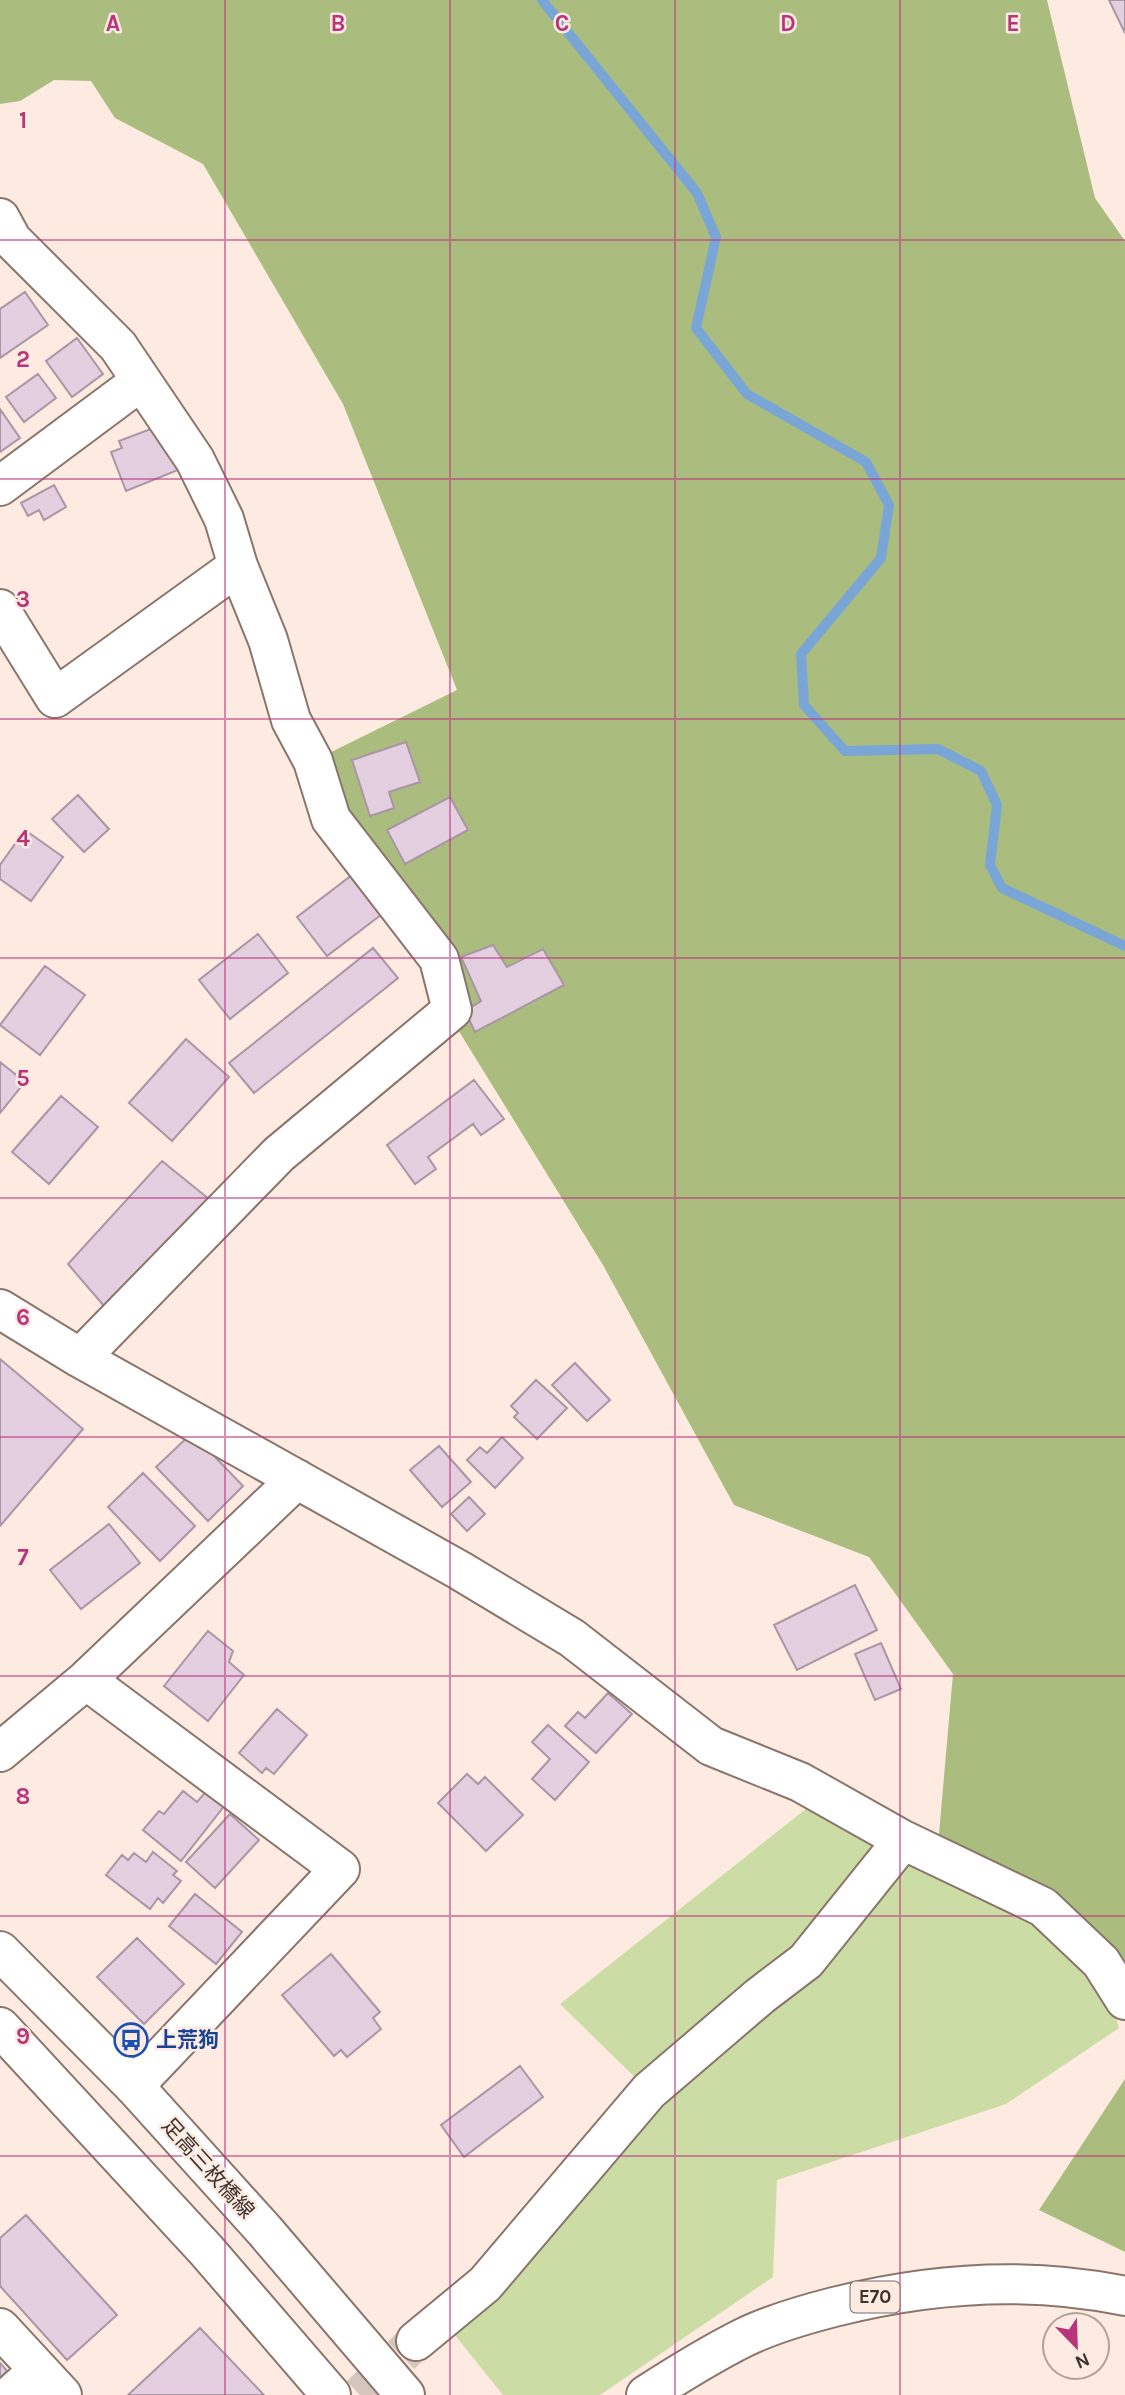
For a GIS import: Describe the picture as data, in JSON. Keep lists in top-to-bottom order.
{
  "streets": {
    "main road": ["足高三枚橋線", "E70"]
  },
  "places": {
    "bus stop": ["上荒狗"]
  },
  "north": "bottom right",
  "grid": {
    "columns": [
      "A",
      "B",
      "C",
      "D",
      "E"
    ],
    "rows": [
      "1",
      "2",
      "3",
      "4",
      "5",
      "6",
      "7",
      "8",
      "9"
    ]
  }
}
